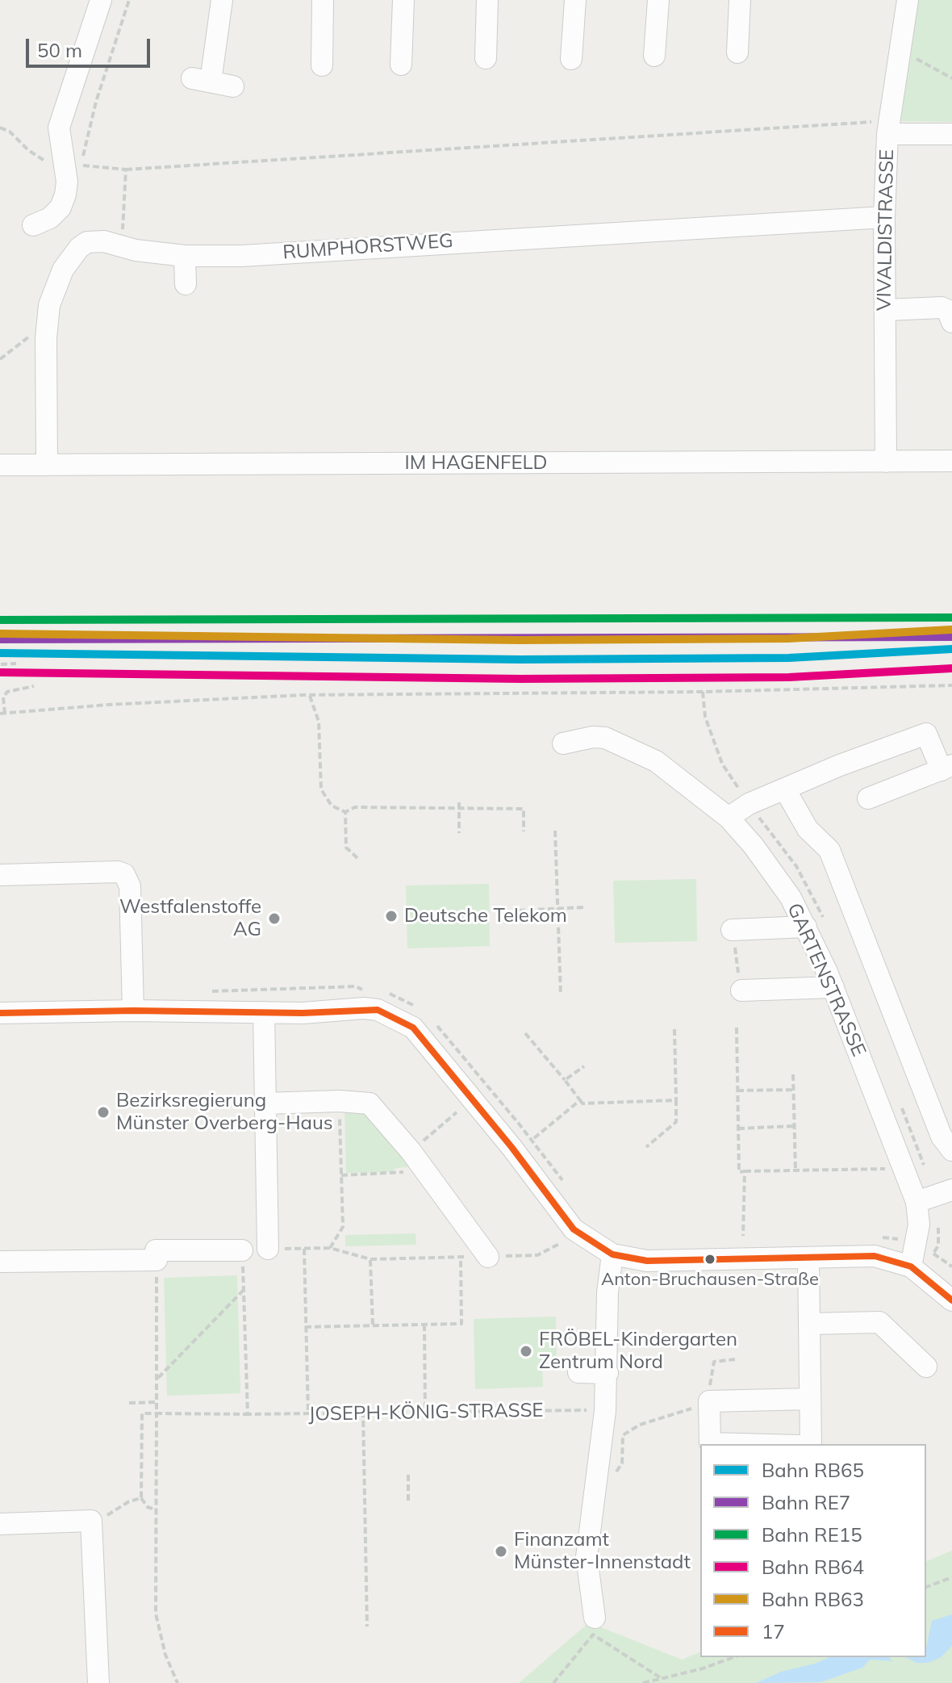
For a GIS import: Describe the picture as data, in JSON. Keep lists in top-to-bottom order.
{
  "streets": {
    "street": [
      "VIVALDISTRASSE",
      "RUMPHORSTWEG",
      "IM HAGENFELD",
      "GARTENSTRASSE"
    ],
    "path": ["JOSEPH-KÖNIG-STRASSE"]
  },
  "crossings": [
    ["VIVALDISTRASSE", "RUMPHORSTWEG"],
    ["VIVALDISTRASSE", "IM HAGENFELD"],
    ["RUMPHORSTWEG", "IM HAGENFELD"]
  ],
  "places": [
    "Deutsche Telekom",
    "Westfalenstoffe AG",
    "Bezirksregierung Münster Overberg-Haus",
    "Anton-Bruchausen-Straße",
    "FRÖBEL-Kindergarten Zentrum Nord",
    "Finanzamt Münster-Innenstadt"
  ],
  "lines": [
    "rail line RE15",
    "rail line RB63",
    "rail line RE7",
    "rail line RB65",
    "rail line RB64",
    "transit line 17"
  ],
  "legend": [
    "Bahn RB65",
    "Bahn RE7",
    "Bahn RE15",
    "Bahn RB64",
    "Bahn RB63",
    "17"
  ],
  "scale_bar": "50 m"
}
